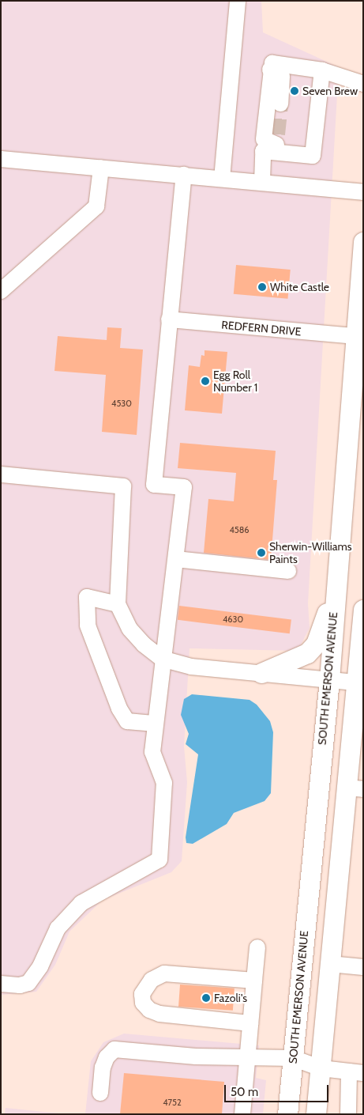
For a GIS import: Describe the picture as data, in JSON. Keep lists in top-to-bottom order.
{
  "streets": {
    "main road": ["SOUTH EMERSON AVENUE"],
    "street": ["REDFERN DRIVE"]
  },
  "crossings": [
    ["REDFERN DRIVE", "SOUTH EMERSON AVENUE"]
  ],
  "places": [
    "Seven Brew",
    "White Castle",
    "Egg Roll Number 1",
    "Sherwin-Williams Paints",
    "Fazoli's"
  ],
  "house_numbers": [
    "4530",
    "4586",
    "4630",
    "4752"
  ],
  "scale_bar": "50 m"
}
